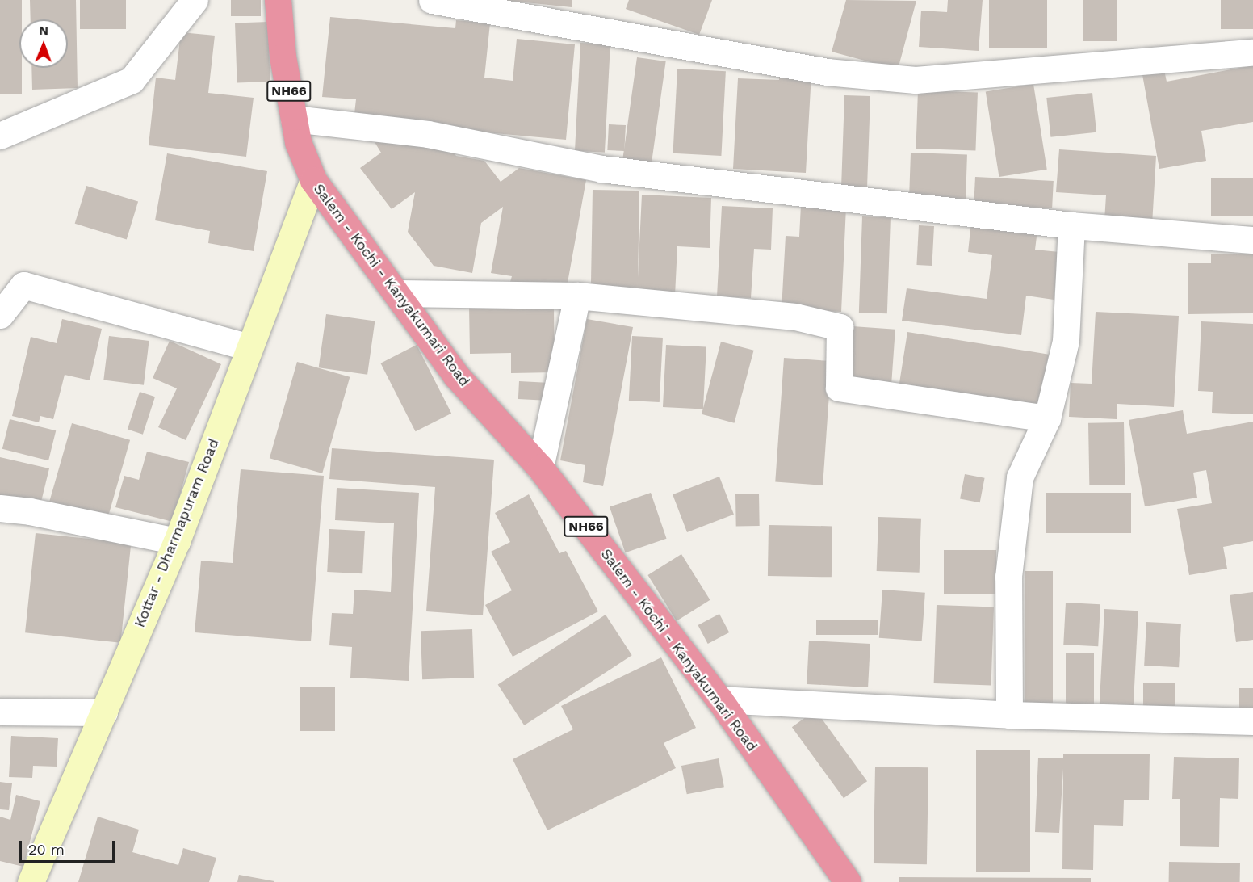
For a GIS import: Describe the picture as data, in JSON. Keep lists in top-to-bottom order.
{
  "streets": {
    "highway": ["NH66", "Salem - Kochi - Kanyakumari Road"],
    "main road": ["Kottar - Dharmapuram Road"]
  },
  "crossings": [
    ["Salem - Kochi - Kanyakumari Road", "Kottar - Dharmapuram Road"]
  ],
  "scale_bar": "20 m",
  "north": "top"
}
